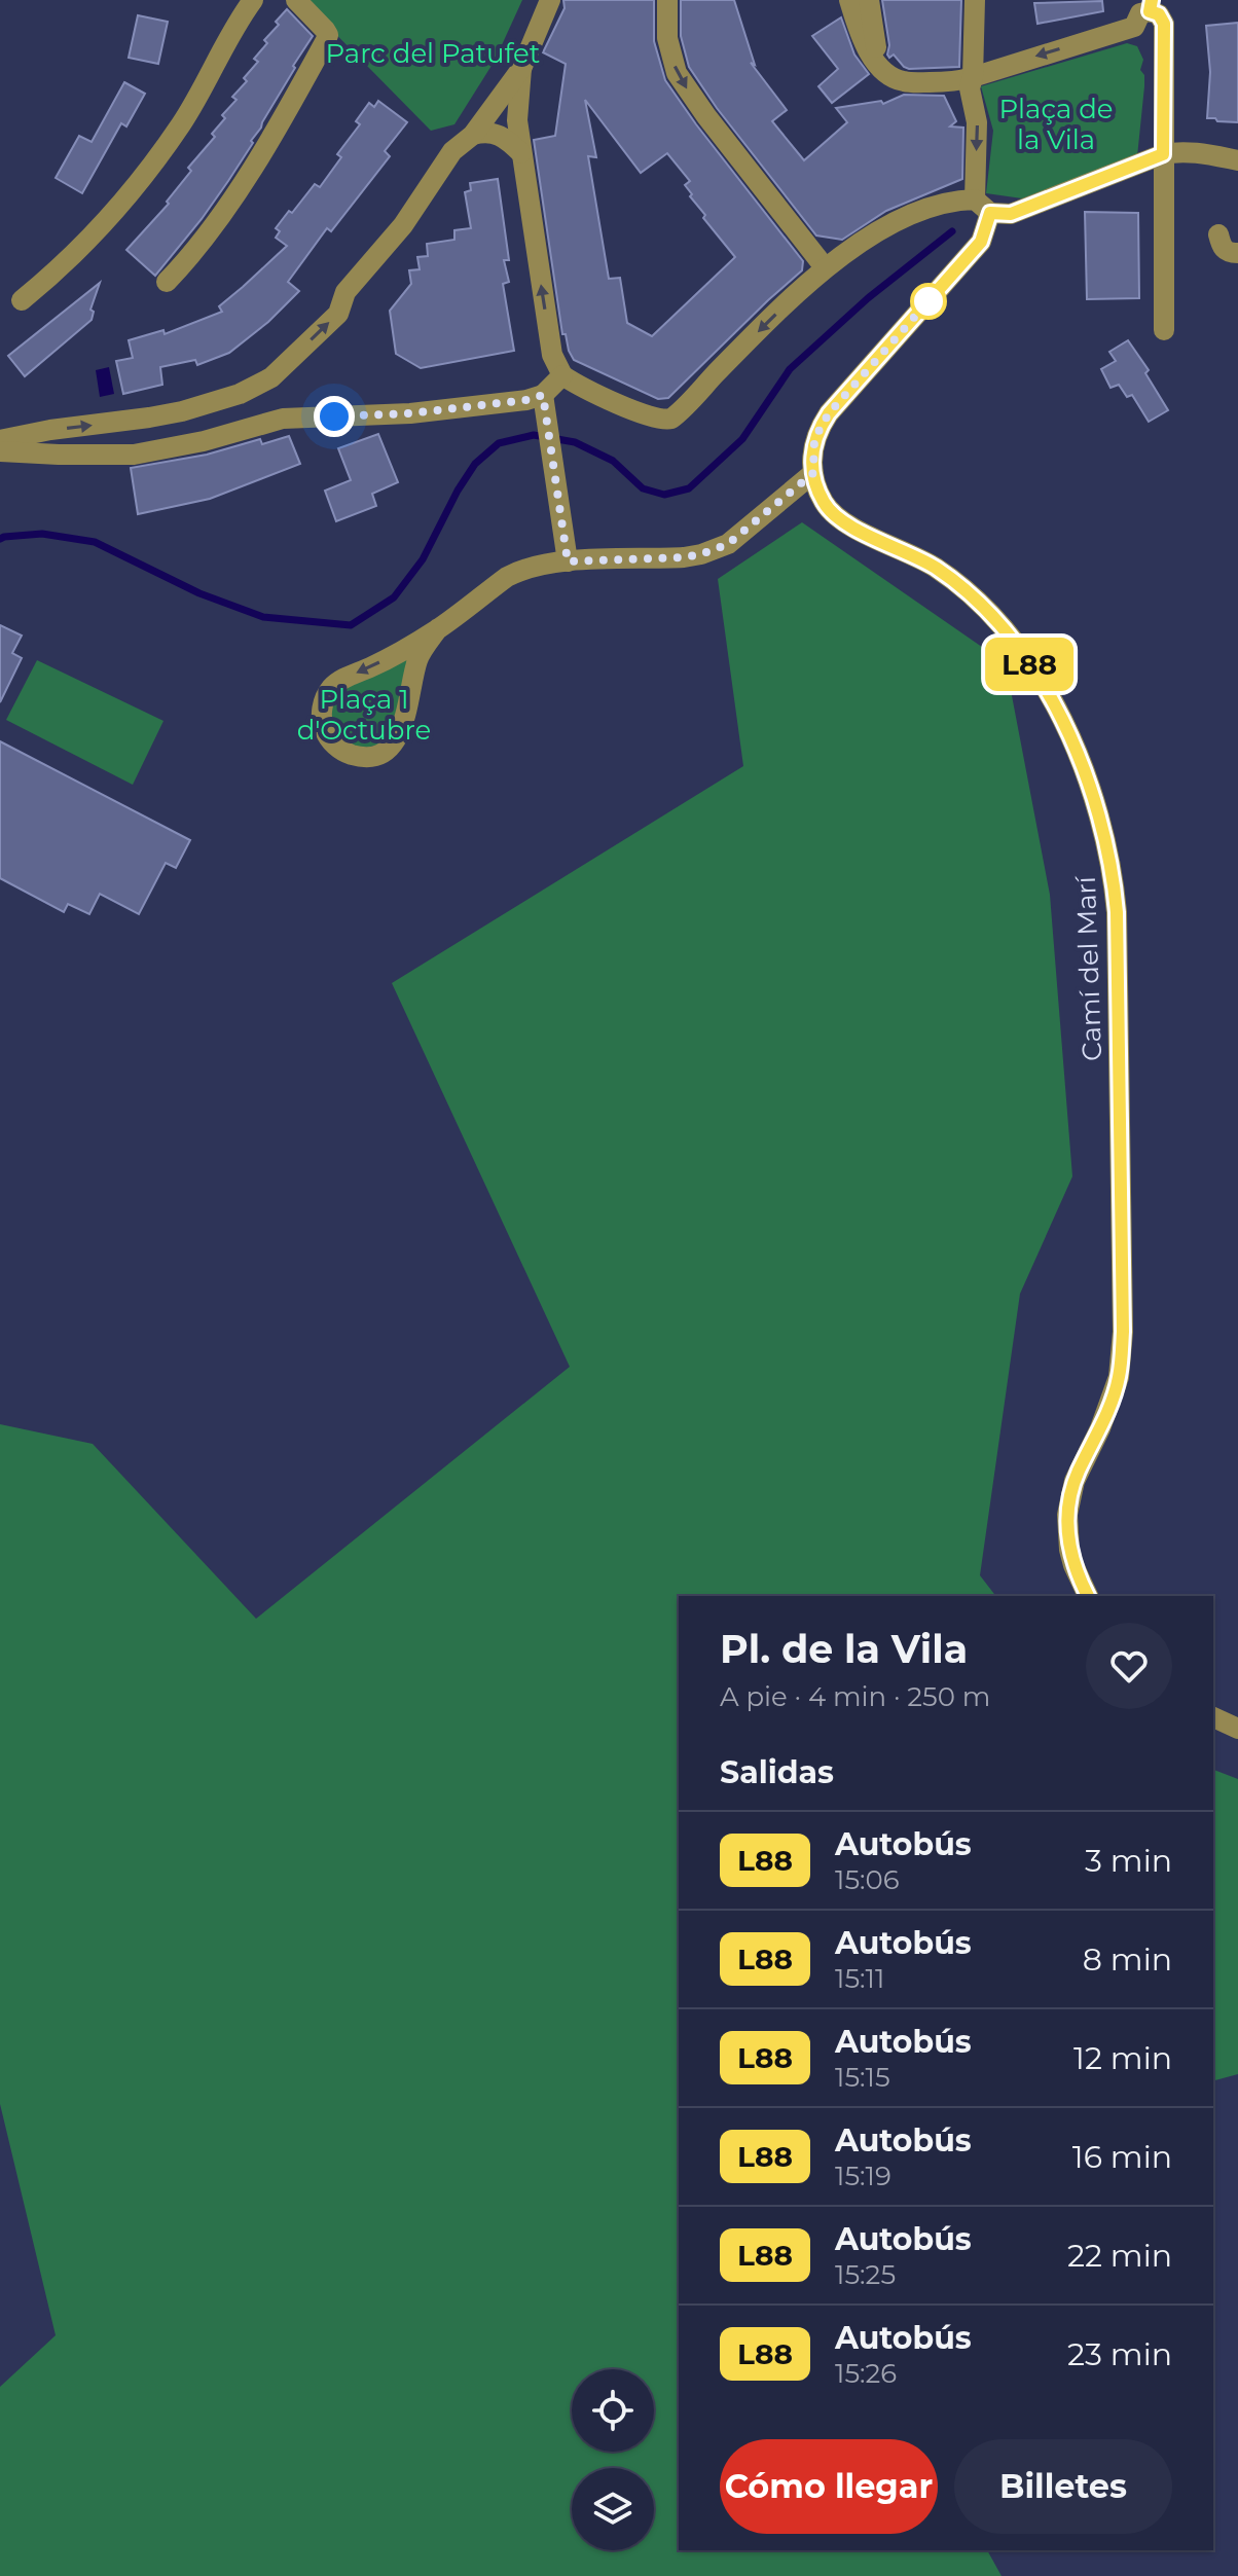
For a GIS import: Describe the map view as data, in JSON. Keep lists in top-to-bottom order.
{
  "streets": {
    "street": ["Camí del Marí"]
  },
  "parks": ["Parc del Patufet", "Plaça de la Vila", "Plaça 1 d'Octubre"],
  "lines": ["bus line L88"],
  "page": {
    "on_map": "L88",
    "heading": [
      ["Pl. de la Vila", "A pie · 4 min · 250 m"],
      "Salidas"
    ],
    "list": [
      {
        "mark": "L88",
        "name": "Autobús",
        "note": "15:06",
        "value": "3 min"
      },
      {
        "mark": "L88",
        "name": "Autobús",
        "note": "15:11",
        "value": "8 min"
      },
      {
        "mark": "L88",
        "name": "Autobús",
        "note": "15:15",
        "value": "12 min"
      },
      {
        "mark": "L88",
        "name": "Autobús",
        "note": "15:19",
        "value": "16 min"
      },
      {
        "mark": "L88",
        "name": "Autobús",
        "note": "15:25",
        "value": "22 min"
      },
      {
        "mark": "L88",
        "name": "Autobús",
        "note": "15:26",
        "value": "23 min"
      }
    ],
    "buttons": ["Cómo llegar", "Billetes"]
  }
}
